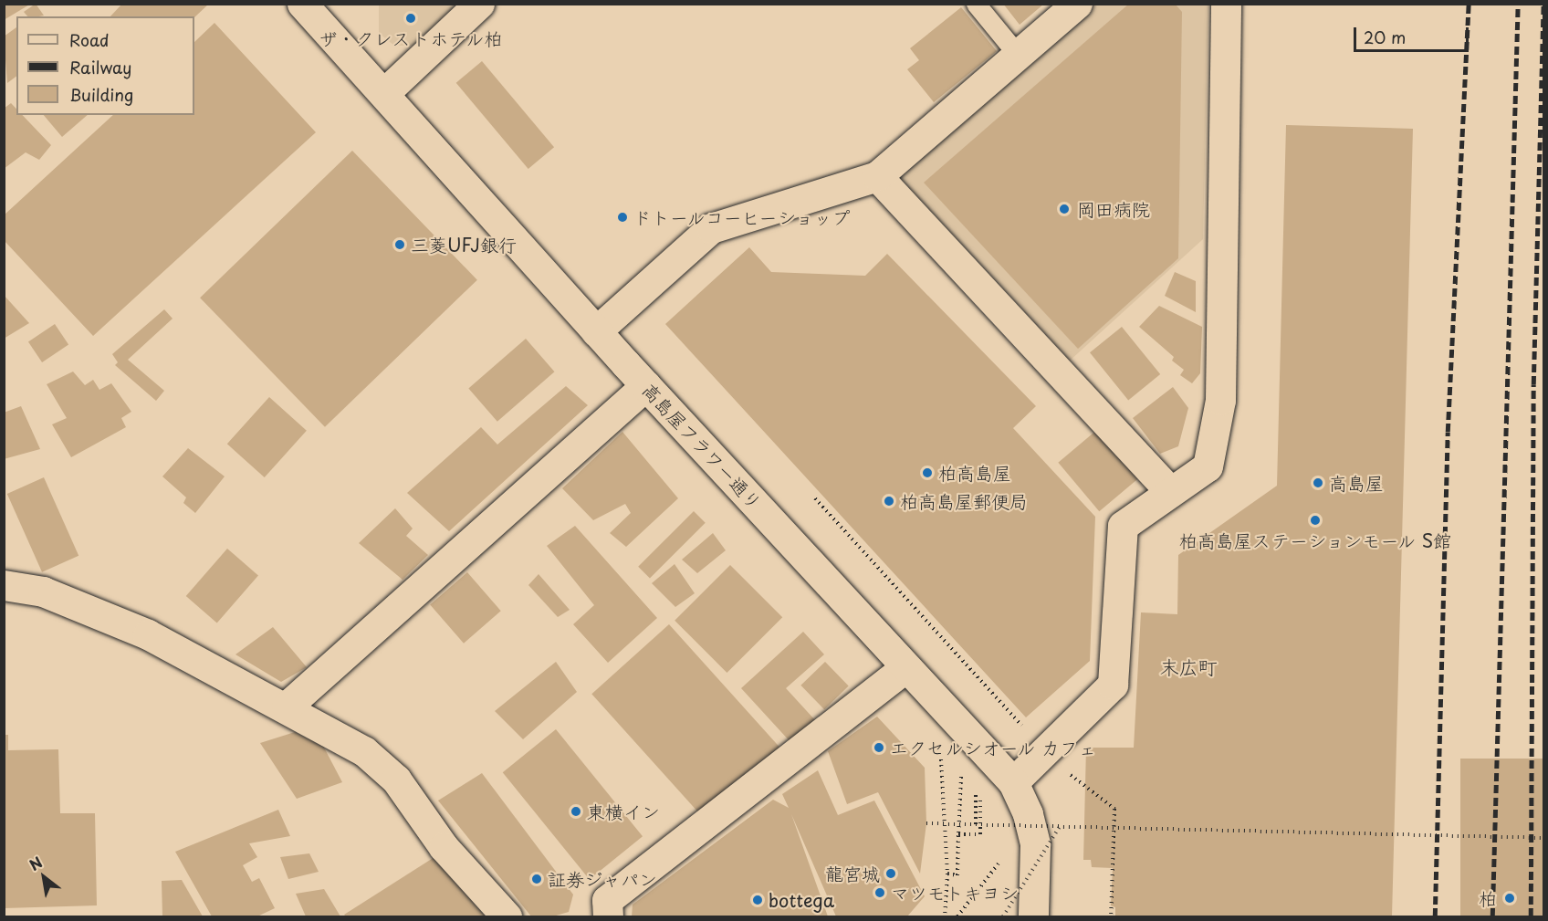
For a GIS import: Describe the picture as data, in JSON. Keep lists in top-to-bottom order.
{
  "streets": {
    "street": ["高島屋フラワー通り"]
  },
  "districts": ["末広町"],
  "places": [
    "ザ・クレストホテル柏",
    "岡田病院",
    "ドトールコーヒーショップ",
    "三菱UFJ銀行",
    "柏高島屋",
    "高島屋",
    "柏高島屋郵便局",
    "柏高島屋ステーションモール S館",
    "エクセルシオール カフェ",
    "東横イン",
    "龍宮城",
    "証券ジャパン",
    "マツモトキヨシ",
    "柏",
    "bottega"
  ],
  "legend": ["Road", "Railway", "Building"],
  "scale_bar": "20 m",
  "north": "top left"
}
